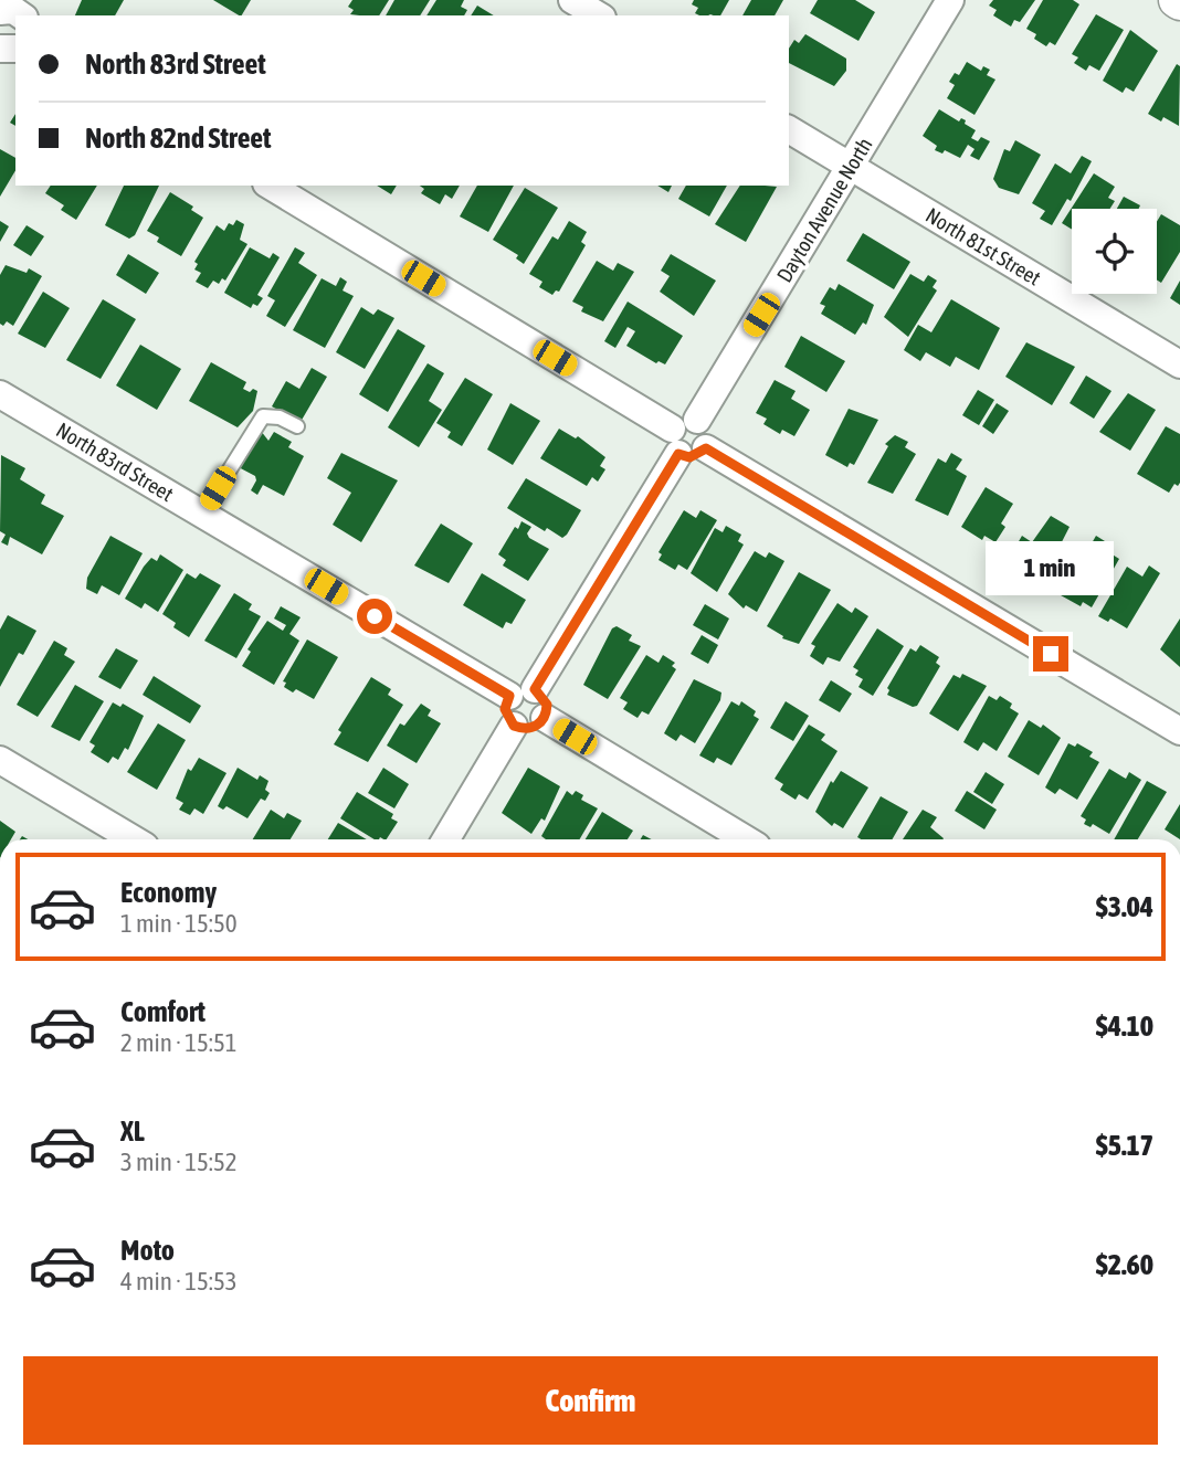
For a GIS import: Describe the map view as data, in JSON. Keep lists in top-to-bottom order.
{
  "streets": {
    "street": ["Dayton Avenue North", "North 81st Street", "North 83rd Street"]
  },
  "crossings": [
    ["Dayton Avenue North", "North 81st Street"],
    ["Dayton Avenue North", "North 83rd Street"]
  ],
  "page": {
    "banner": ["North 83rd Street", "North 82nd Street"],
    "bubble": "1 min",
    "list": [
      {
        "name": "Economy",
        "note": "1 min · 15:50",
        "value": "$3.04"
      },
      {
        "name": "Comfort",
        "note": "2 min · 15:51",
        "value": "$4.10"
      },
      {
        "name": "XL",
        "note": "3 min · 15:52",
        "value": "$5.17"
      },
      {
        "name": "Moto",
        "note": "4 min · 15:53",
        "value": "$2.60"
      }
    ],
    "buttons": "Confirm"
  }
}
